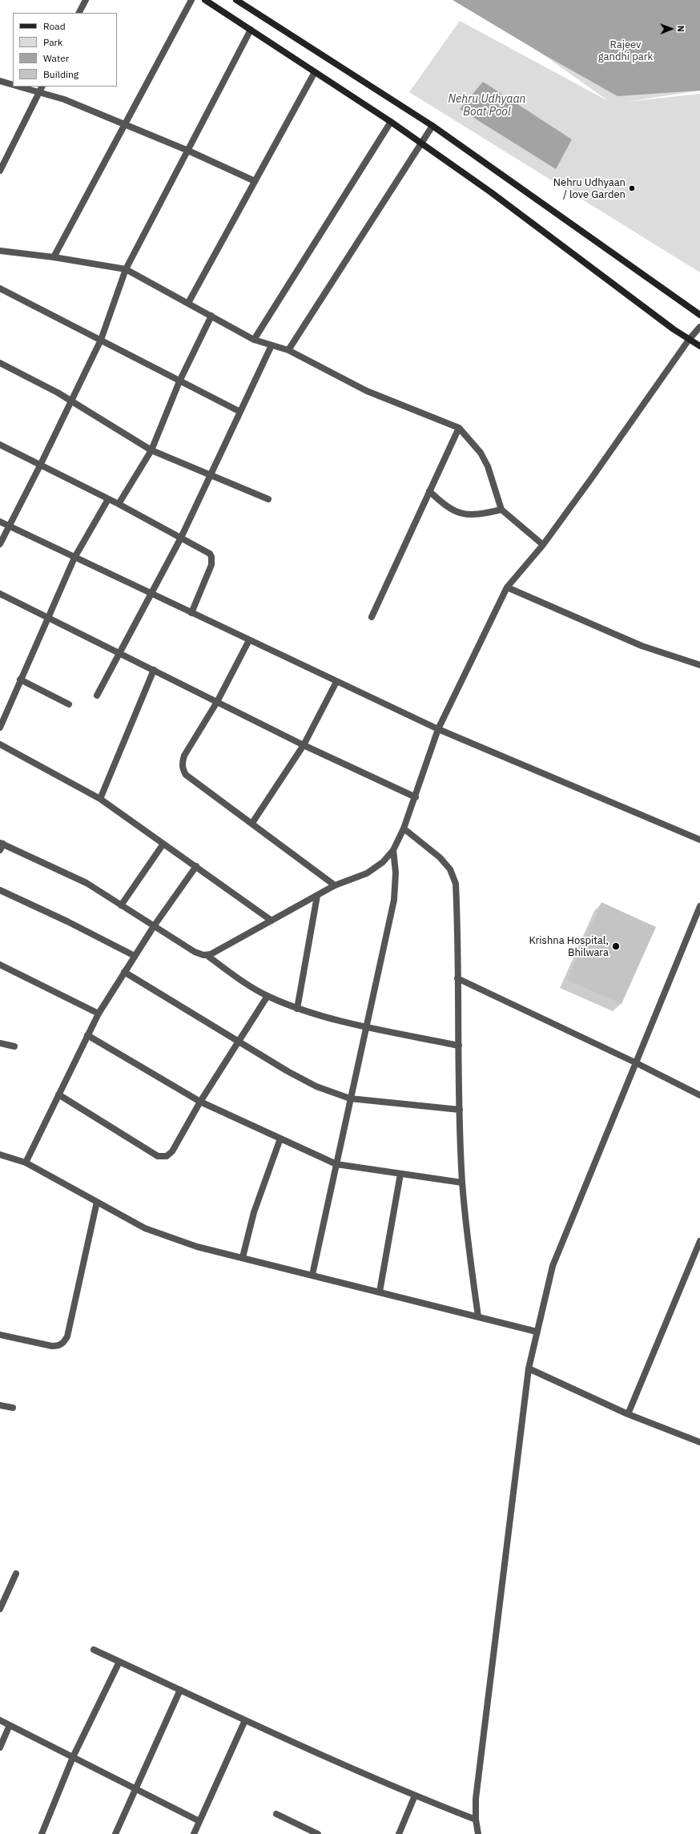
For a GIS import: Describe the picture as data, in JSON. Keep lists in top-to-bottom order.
{
  "water": ["Nehru Udhyaan Boat Pool"],
  "parks": ["Rajeev gandhi park"],
  "places": ["Nehru Udhyaan / love Garden", "Krishna Hospital, Bhilwara"],
  "legend": [
    "Road",
    "Park",
    "Water",
    "Building"
  ],
  "north": "right"
}
